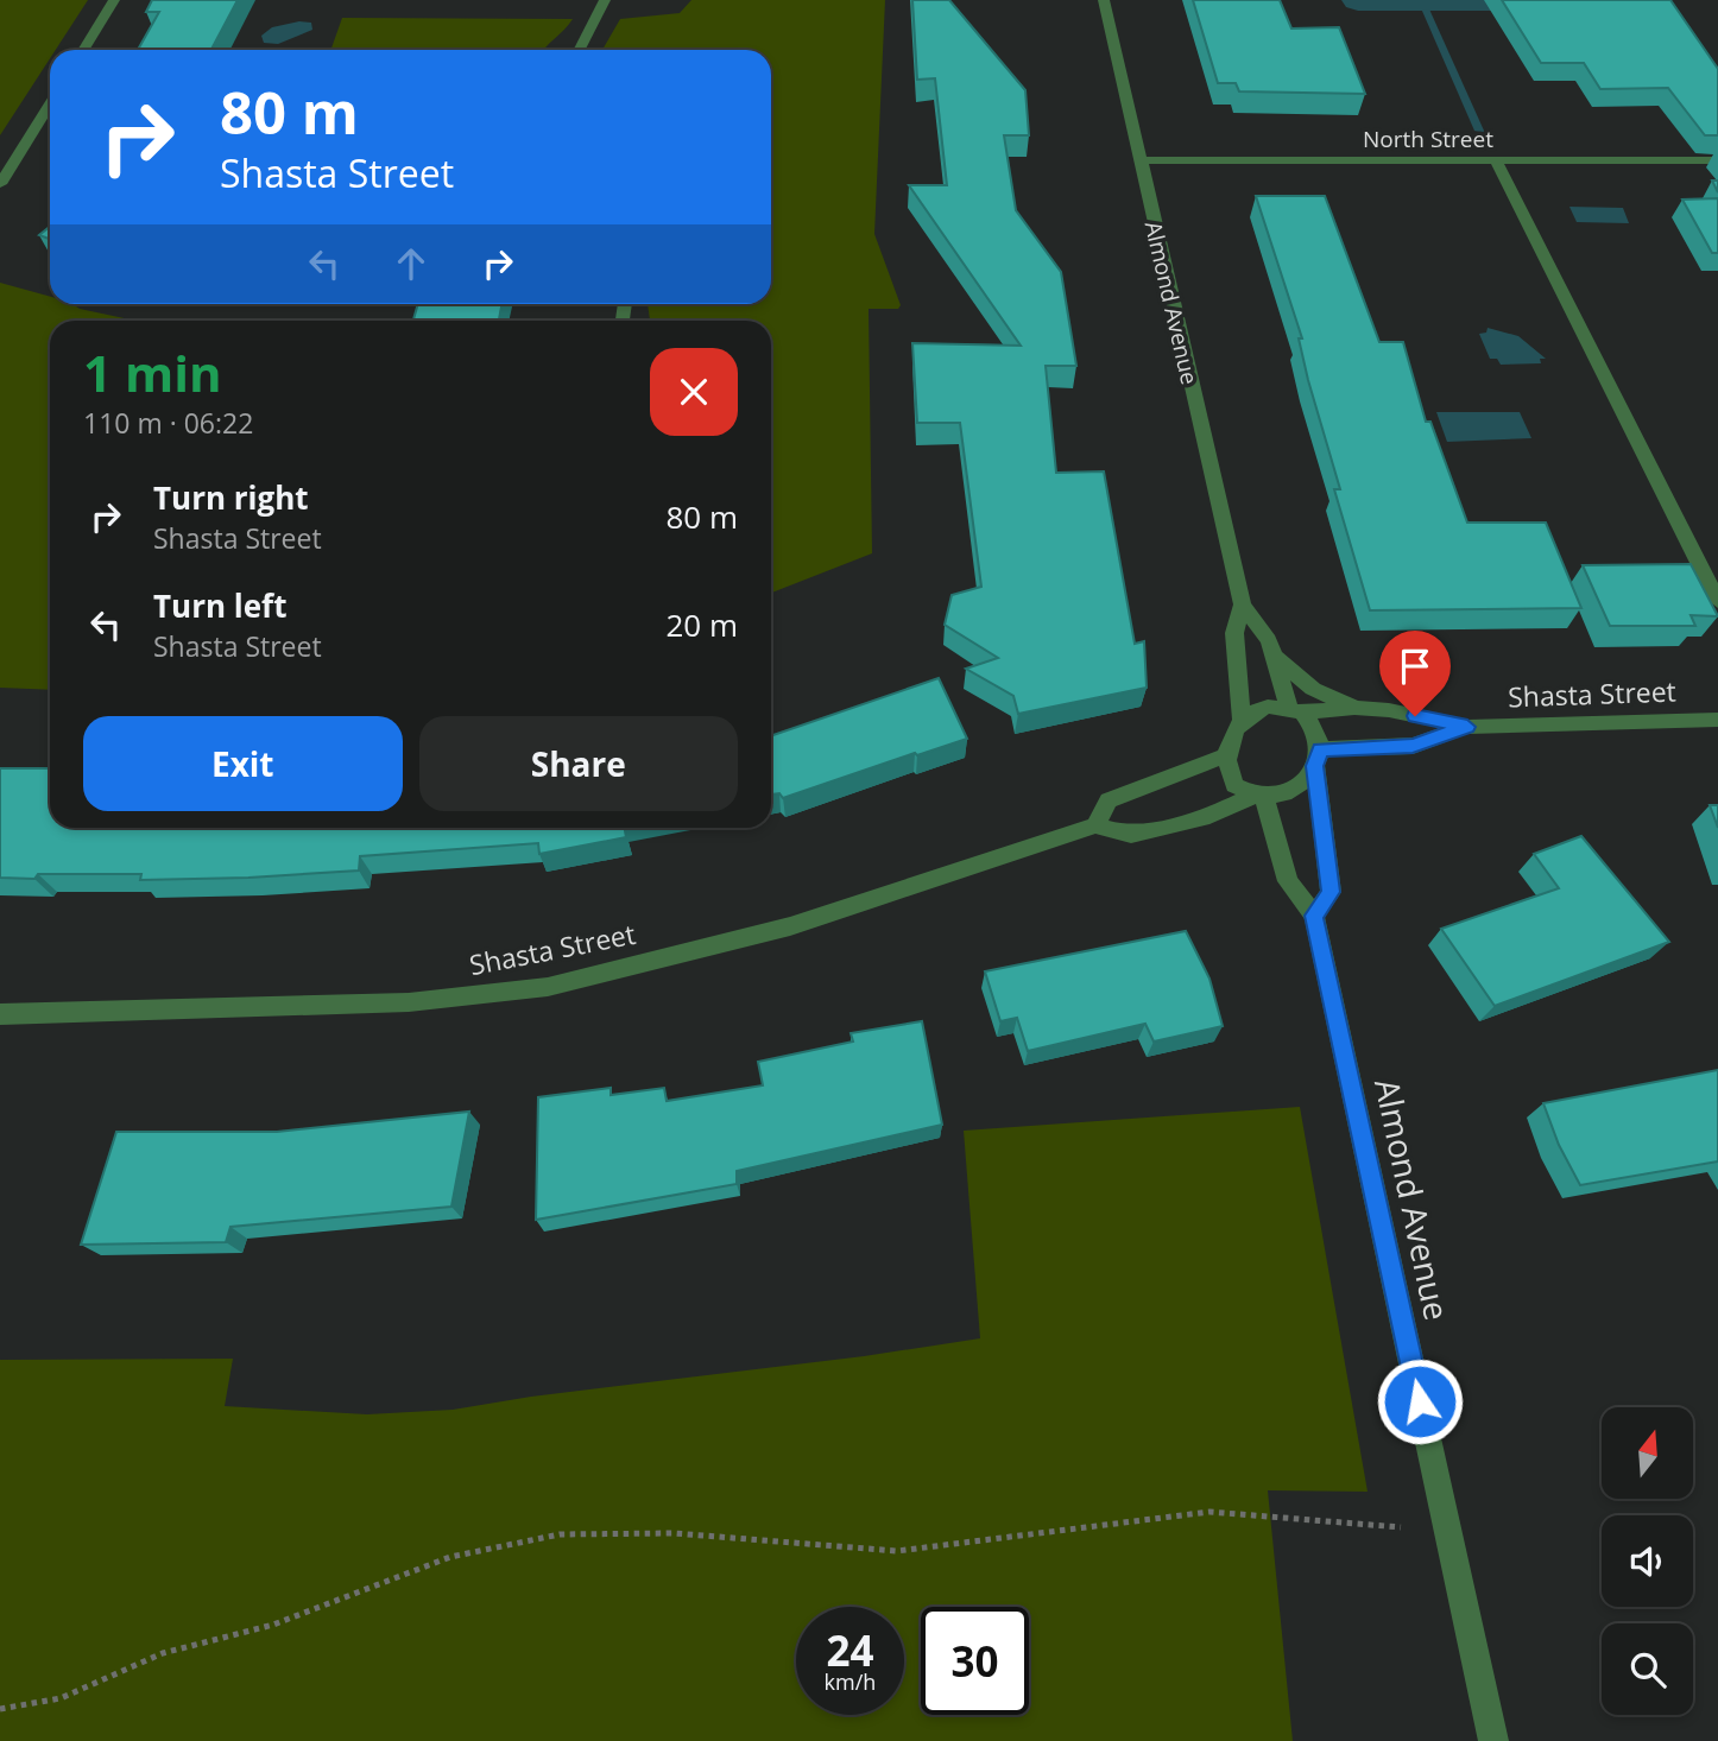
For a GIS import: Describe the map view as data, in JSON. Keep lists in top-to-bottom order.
{
  "streets": {
    "street": ["North Street", "Almond Avenue", "Shasta Street"]
  },
  "crossings": [
    ["North Street", "Almond Avenue"],
    ["Almond Avenue", "Shasta Street"]
  ],
  "north": "top",
  "page": {
    "turn": ["80 m", "Shasta Street"],
    "heading": ["1 min", "110 m · 06:22"],
    "list": [
      {
        "name": "Turn right",
        "note": "Shasta Street",
        "value": "80 m"
      },
      {
        "name": "Turn left",
        "note": "Shasta Street",
        "value": "20 m"
      }
    ],
    "buttons": ["Exit", "Share"],
    "speed": "24 km/h",
    "limit": "30"
  }
}
